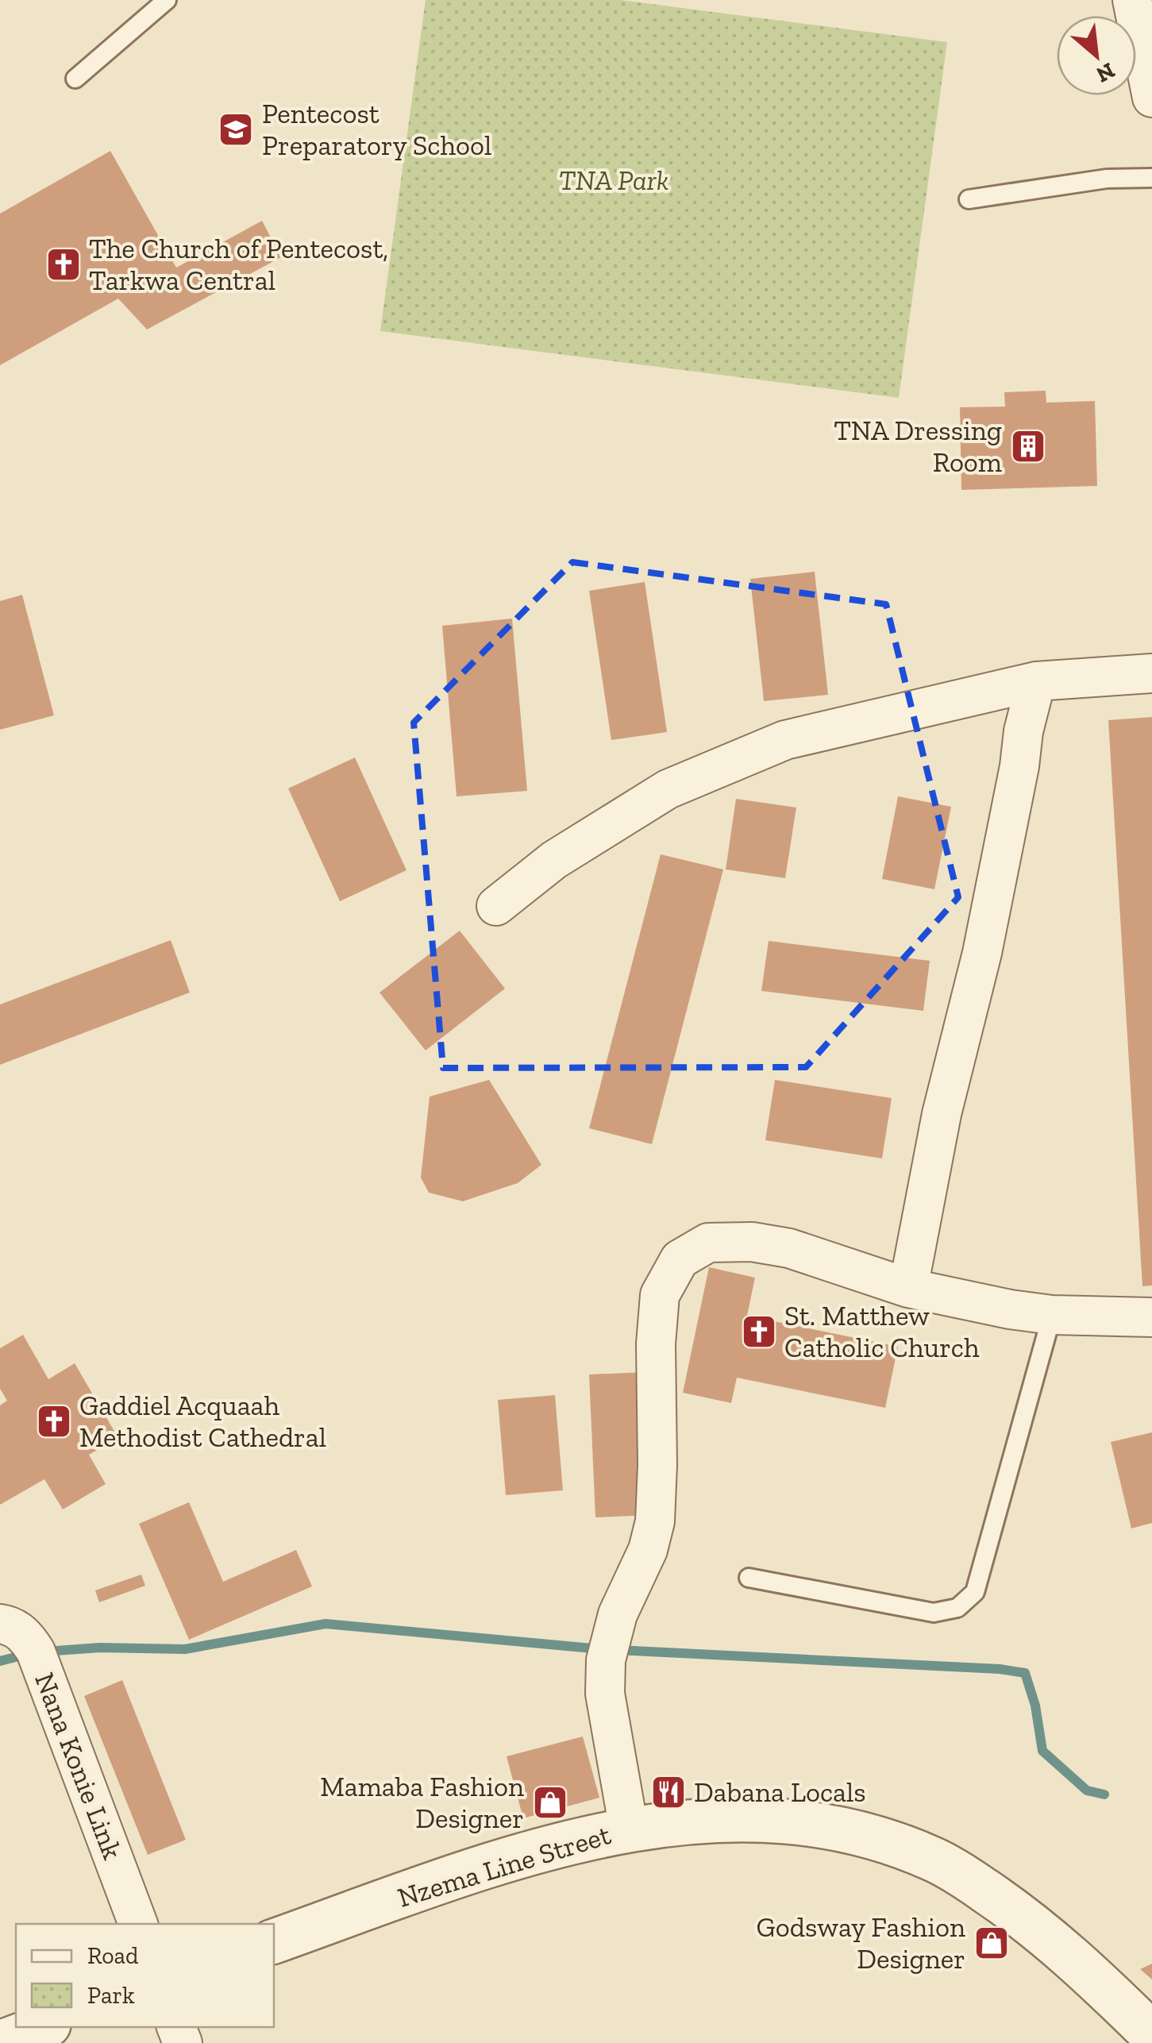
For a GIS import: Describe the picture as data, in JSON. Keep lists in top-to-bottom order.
{
  "streets": {
    "street": ["Nana Konie Link", "Nzema Line Street"]
  },
  "parks": ["TNA Park"],
  "places": {
    "school or university": ["Pentecost Preparatory School"],
    "church": ["The Church of Pentecost, Tarkwa Central", "St. Matthew Catholic Church", "Gaddiel Acquaah Methodist Cathedral"],
    "building": ["TNA Dressing Room"],
    "restaurant": ["Dabana Locals"],
    "shop": ["Mamaba Fashion Designer", "Godsway Fashion Designer"]
  },
  "legend": ["Road", "Park"],
  "north": "bottom right"
}
